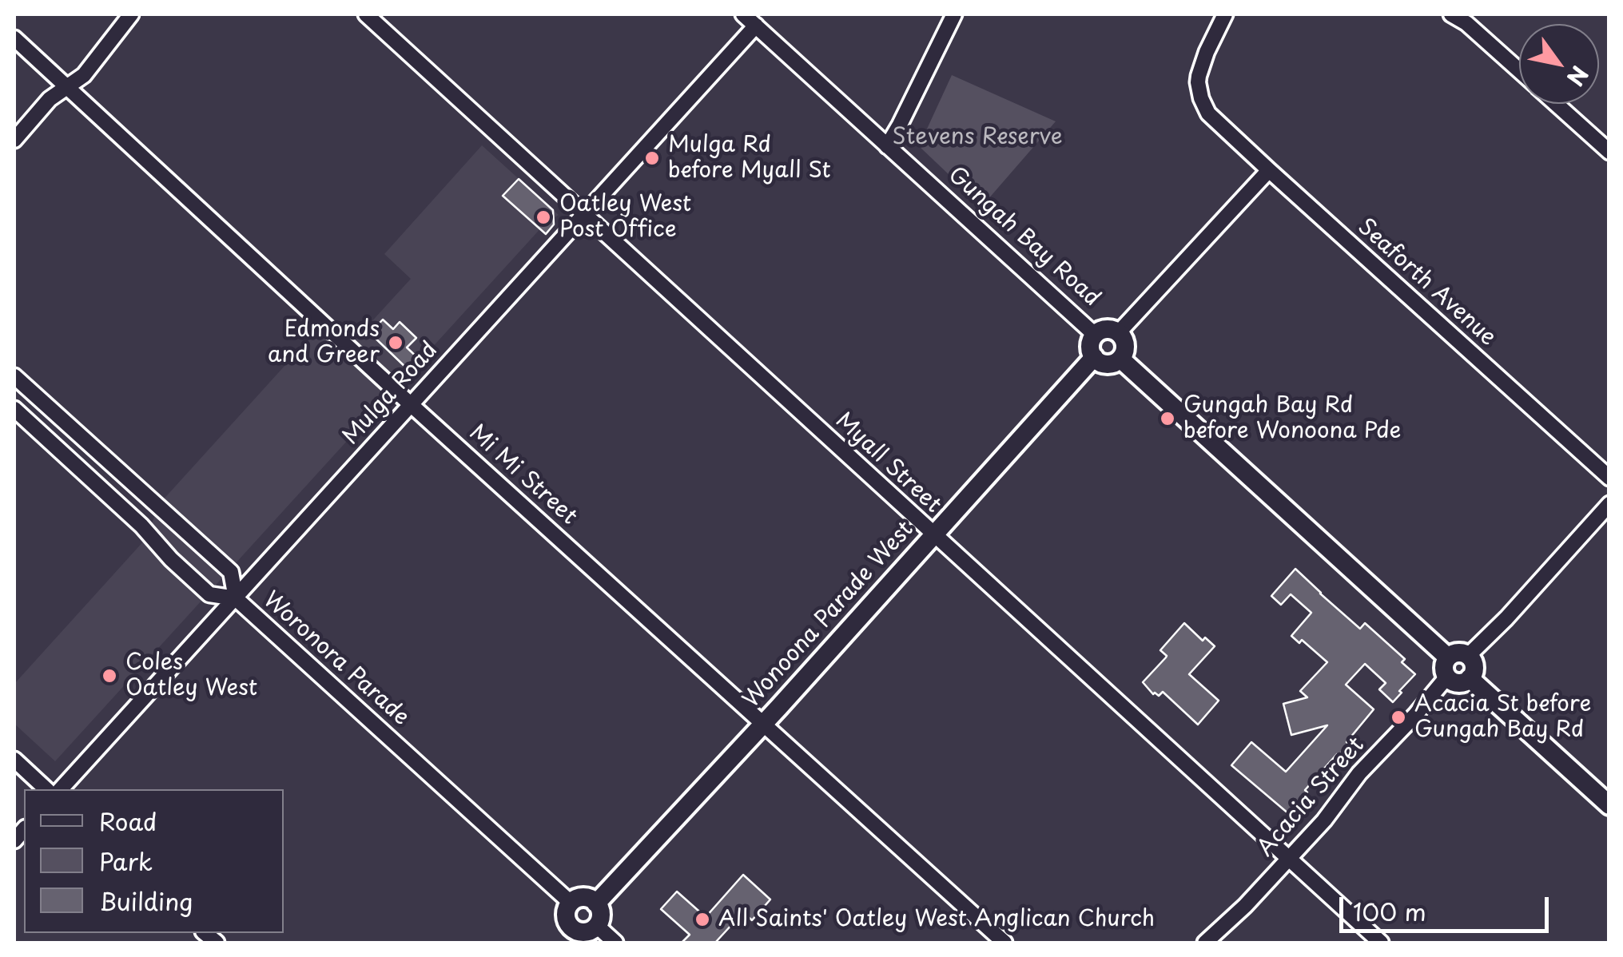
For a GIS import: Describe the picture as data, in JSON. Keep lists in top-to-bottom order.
{
  "streets": {
    "street": [
      "Gungah Bay Road",
      "Seaforth Avenue",
      "Mulga Road",
      "Myall Street",
      "Mi Mi Street",
      "Wonoona Parade West",
      "Woronora Parade",
      "Acacia Street"
    ]
  },
  "crossings": [
    ["Gungah Bay Road", "Mulga Road"],
    ["Gungah Bay Road", "Wonoona Parade West"],
    ["Mulga Road", "Myall Street"],
    ["Mulga Road", "Mi Mi Street"],
    ["Mulga Road", "Woronora Parade"],
    ["Myall Street", "Wonoona Parade West"],
    ["Myall Street", "Acacia Street"],
    ["Mi Mi Street", "Wonoona Parade West"],
    ["Wonoona Parade West", "Woronora Parade"]
  ],
  "parks": ["Stevens Reserve"],
  "places": [
    "Mulga Rd before Myall St",
    "Oatley West Post Office",
    "Edmonds and Greer",
    "Gungah Bay Rd before Wonoona Pde",
    "Coles Oatley West",
    "Acacia St before Gungah Bay Rd",
    "All Saints' Oatley West Anglican Church"
  ],
  "legend": ["Road", "Park", "Building"],
  "scale_bar": "100 m",
  "north": "bottom right"
}
